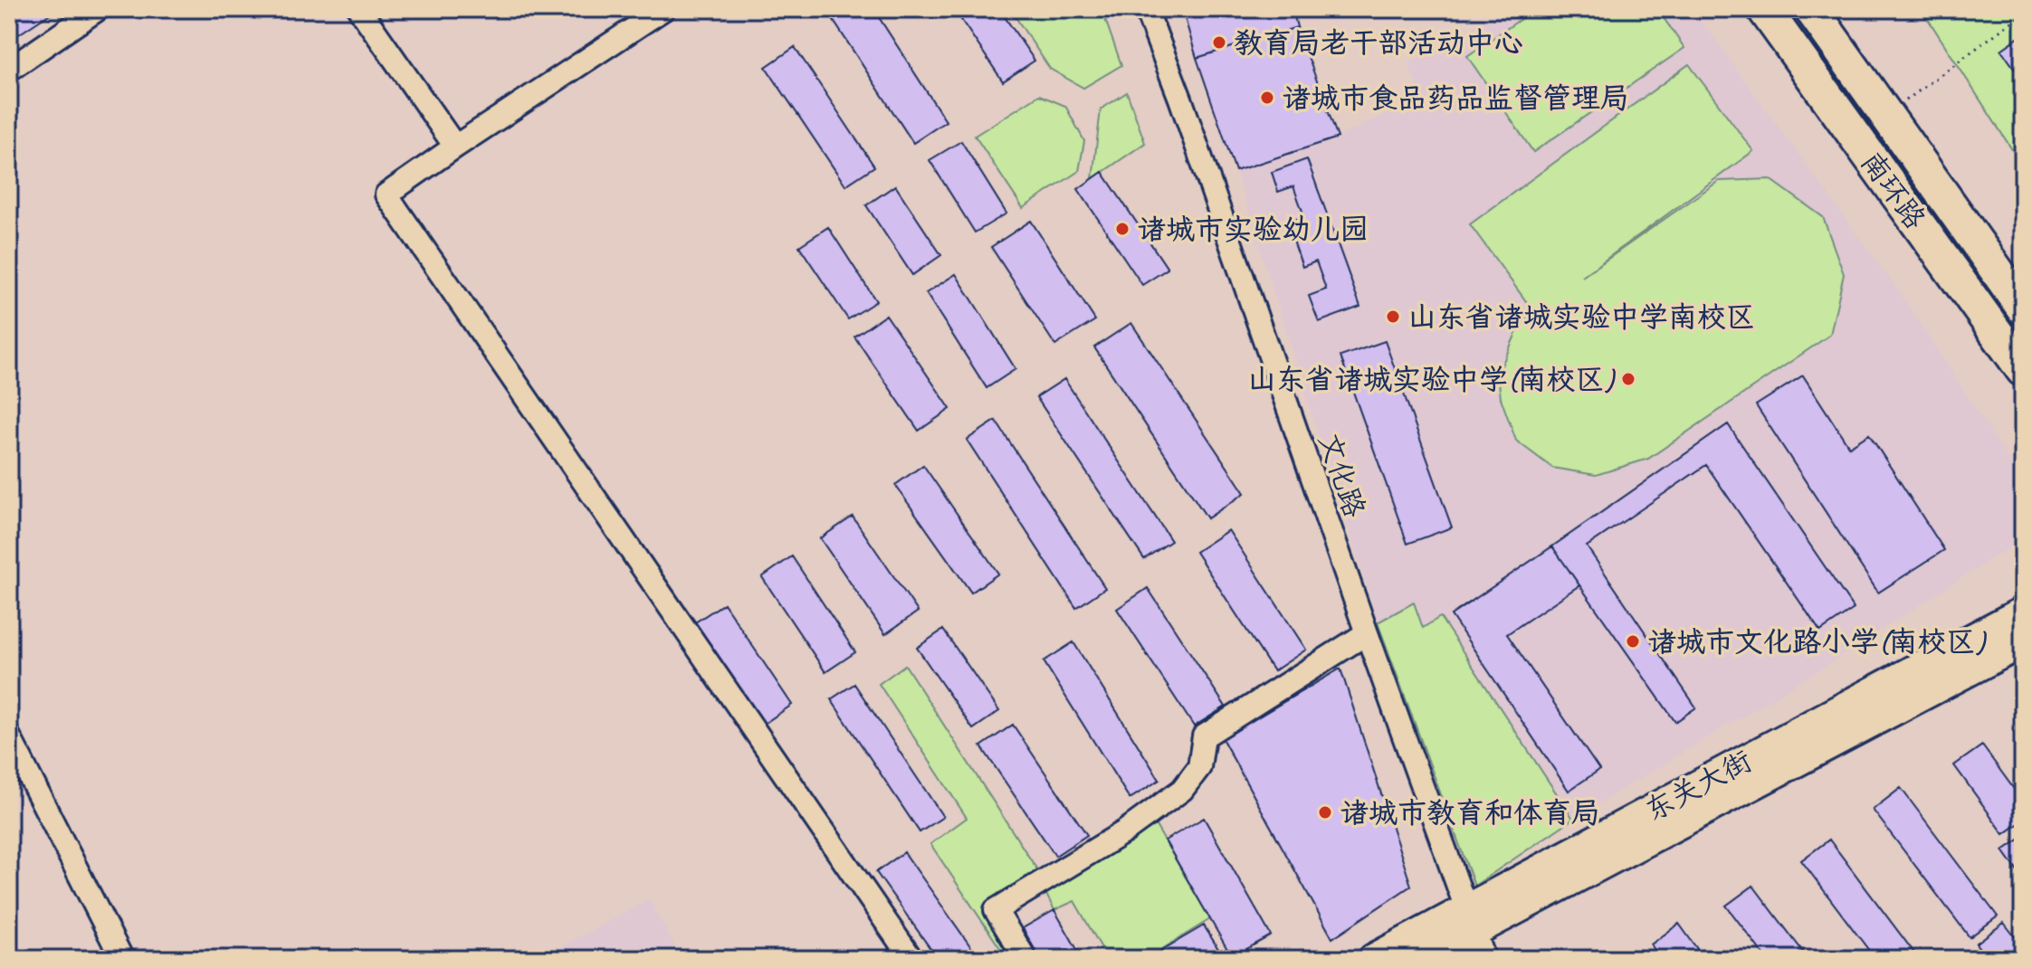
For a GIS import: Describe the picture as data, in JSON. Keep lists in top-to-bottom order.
{
  "streets": {
    "highway": ["南环路"],
    "main road": ["东关大街"],
    "street": ["文化路"]
  },
  "crossings": [
    ["文化路", "东关大街"]
  ],
  "places": [
    "教育局老干部活动中心",
    "诸城市食品药品监督管理局",
    "诸城市实验幼儿园",
    "山东省诸城实验中学南校区",
    "山东省诸城实验中学(南校区)",
    "诸城市文化路小学(南校区)",
    "诸城市教育和体育局"
  ]
}
